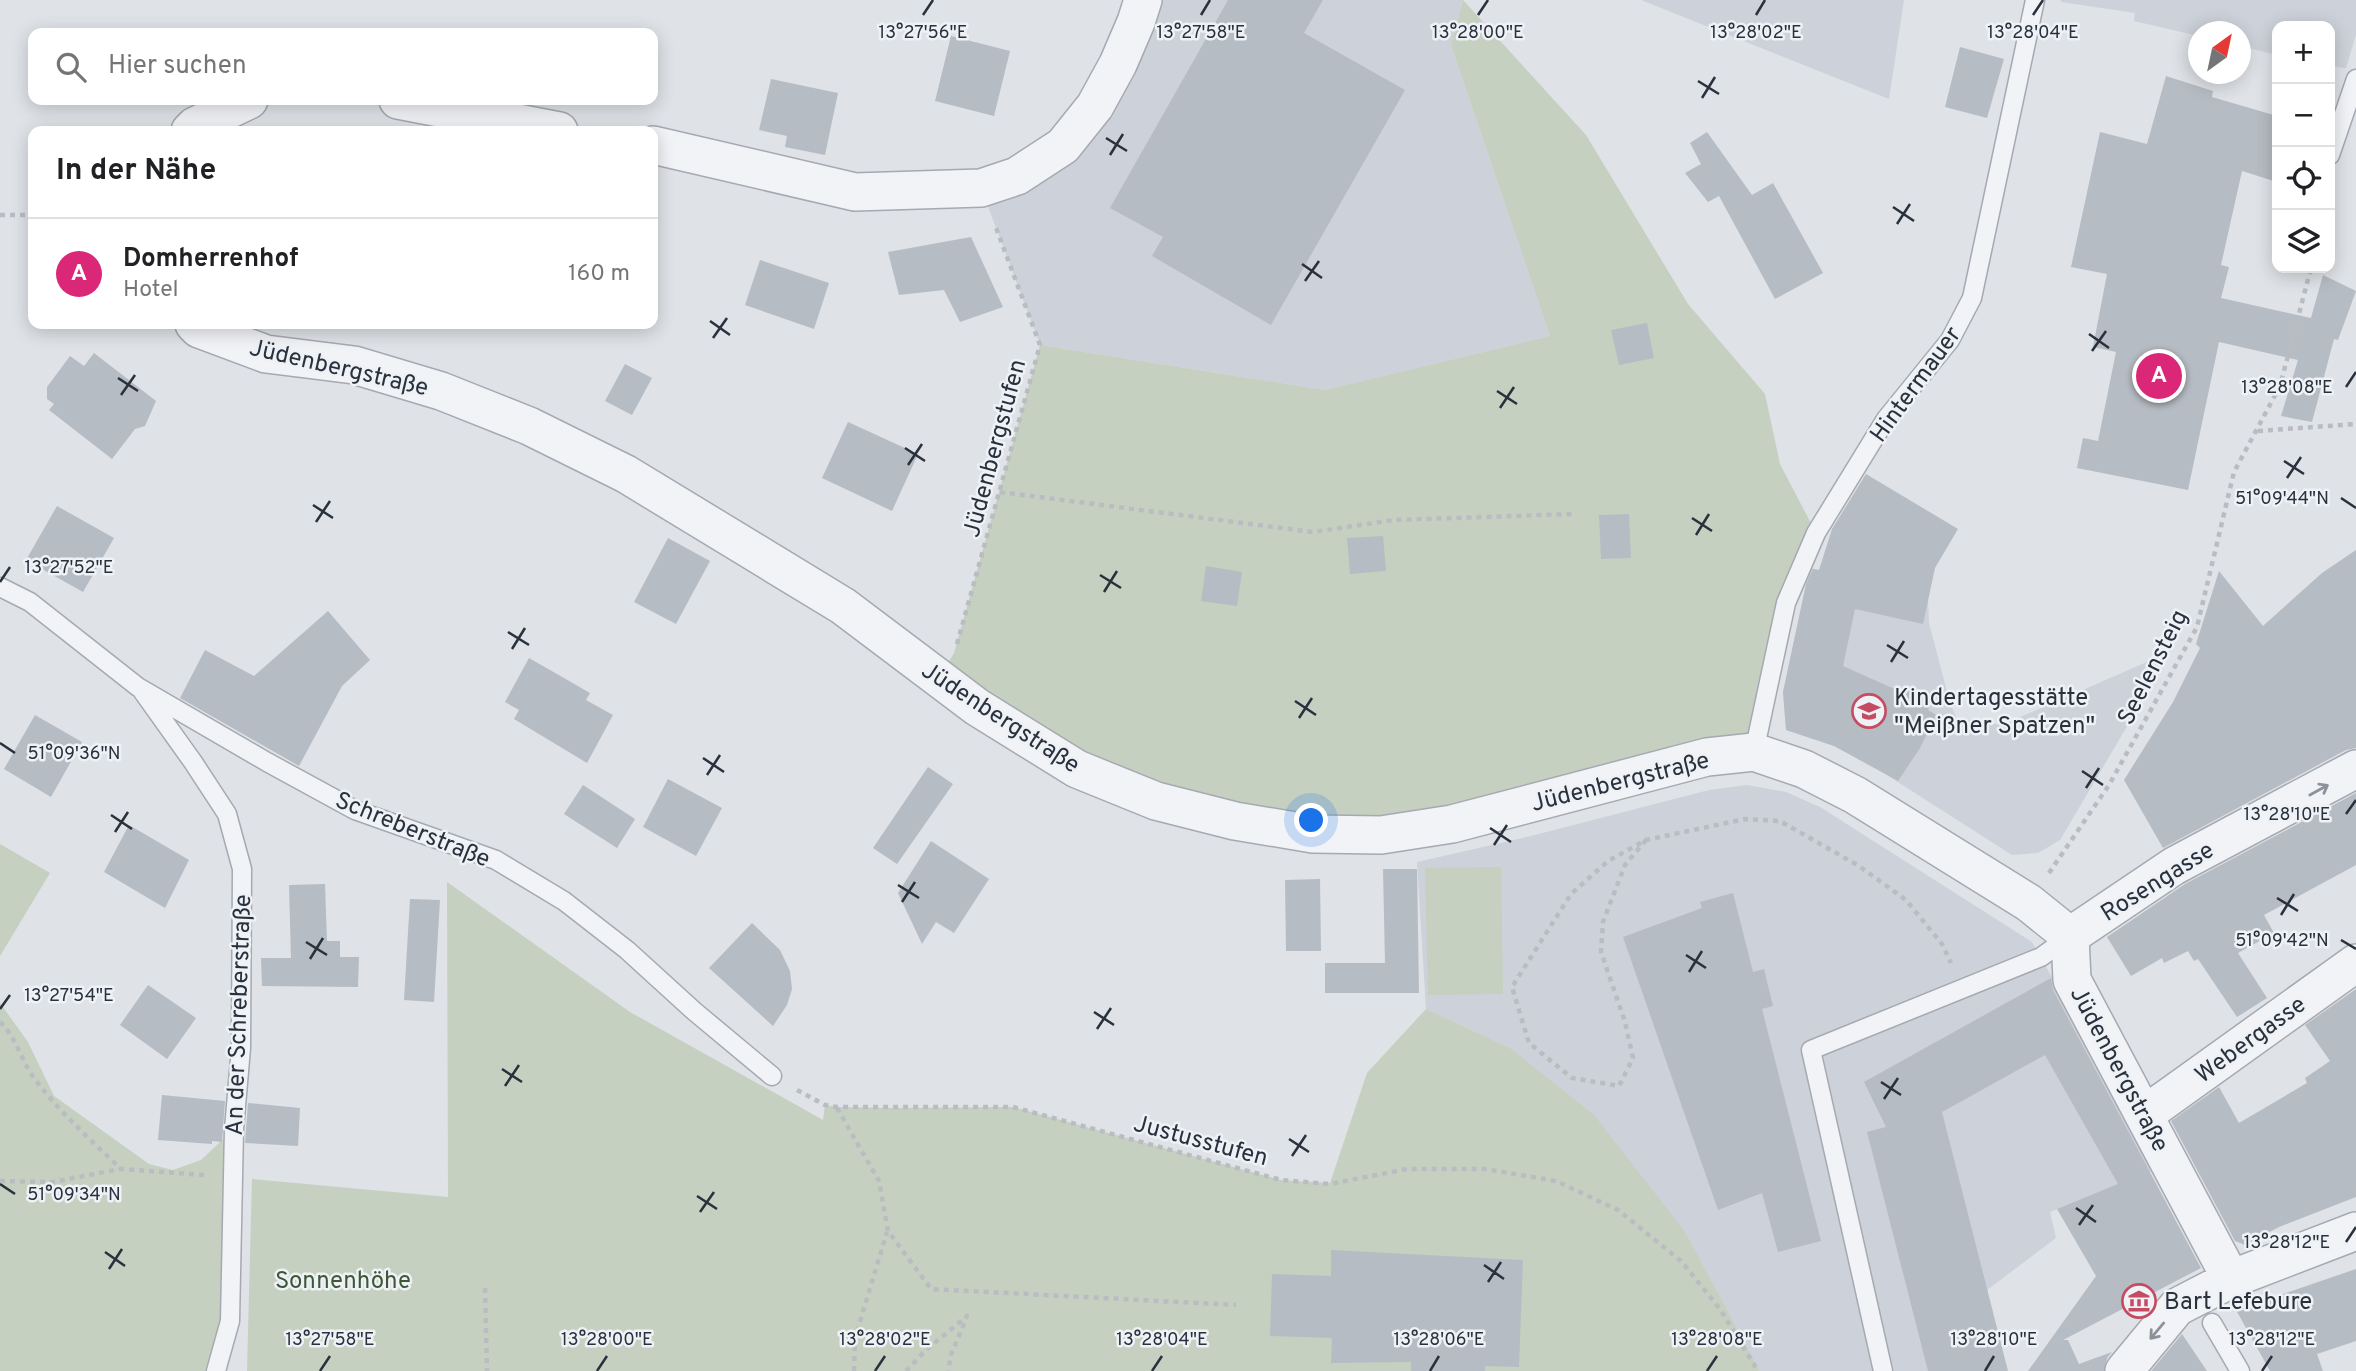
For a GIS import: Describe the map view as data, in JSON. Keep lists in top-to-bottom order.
{
  "streets": {
    "street": ["Jüdenbergstraße", "Rosengasse", "Webergasse"],
    "lane": ["Hintermauer", "Schreberstraße", "An der Schreberstraße"],
    "path": ["Jüdenbergstufen", "Seelensteig", "Justusstufen"]
  },
  "crossings": [
    ["Jüdenbergstraße", "Hintermauer"],
    ["Jüdenbergstraße", "Jüdenbergstufen"],
    ["Jüdenbergstraße", "Seelensteig"],
    ["Jüdenbergstraße", "Rosengasse"],
    ["Jüdenbergstraße", "Webergasse"],
    ["Schreberstraße", "An der Schreberstraße"],
    ["Schreberstraße", "Justusstufen"]
  ],
  "one_way": ["Rosengasse"],
  "parks": ["Sonnenhöhe"],
  "places": {
    "school or university": ["Kindertagesstätte \"Meißner Spatzen\""],
    "museum": ["Bart Lefebure"]
  },
  "north": "top right",
  "page": {
    "map_buttons": ["+", "−"],
    "search": "Hier suchen",
    "heading": "In der Nähe",
    "list": [
      {
        "mark": "A",
        "name": "Domherrenhof",
        "note": "Hotel",
        "value": "160 m"
      }
    ],
    "pins": "A"
  },
  "coordinates": [
    "13°27'56\"E",
    "13°27'58\"E",
    "13°28'00\"E",
    "13°28'02\"E",
    "13°28'04\"E",
    "13°28'08\"E",
    "51°09'44\"N",
    "13°27'52\"E",
    "51°09'36\"N",
    "13°28'10\"E",
    "51°09'42\"N",
    "13°27'54\"E",
    "51°09'34\"N",
    "13°28'12\"E",
    "13°28'06\"E"
  ]
}
